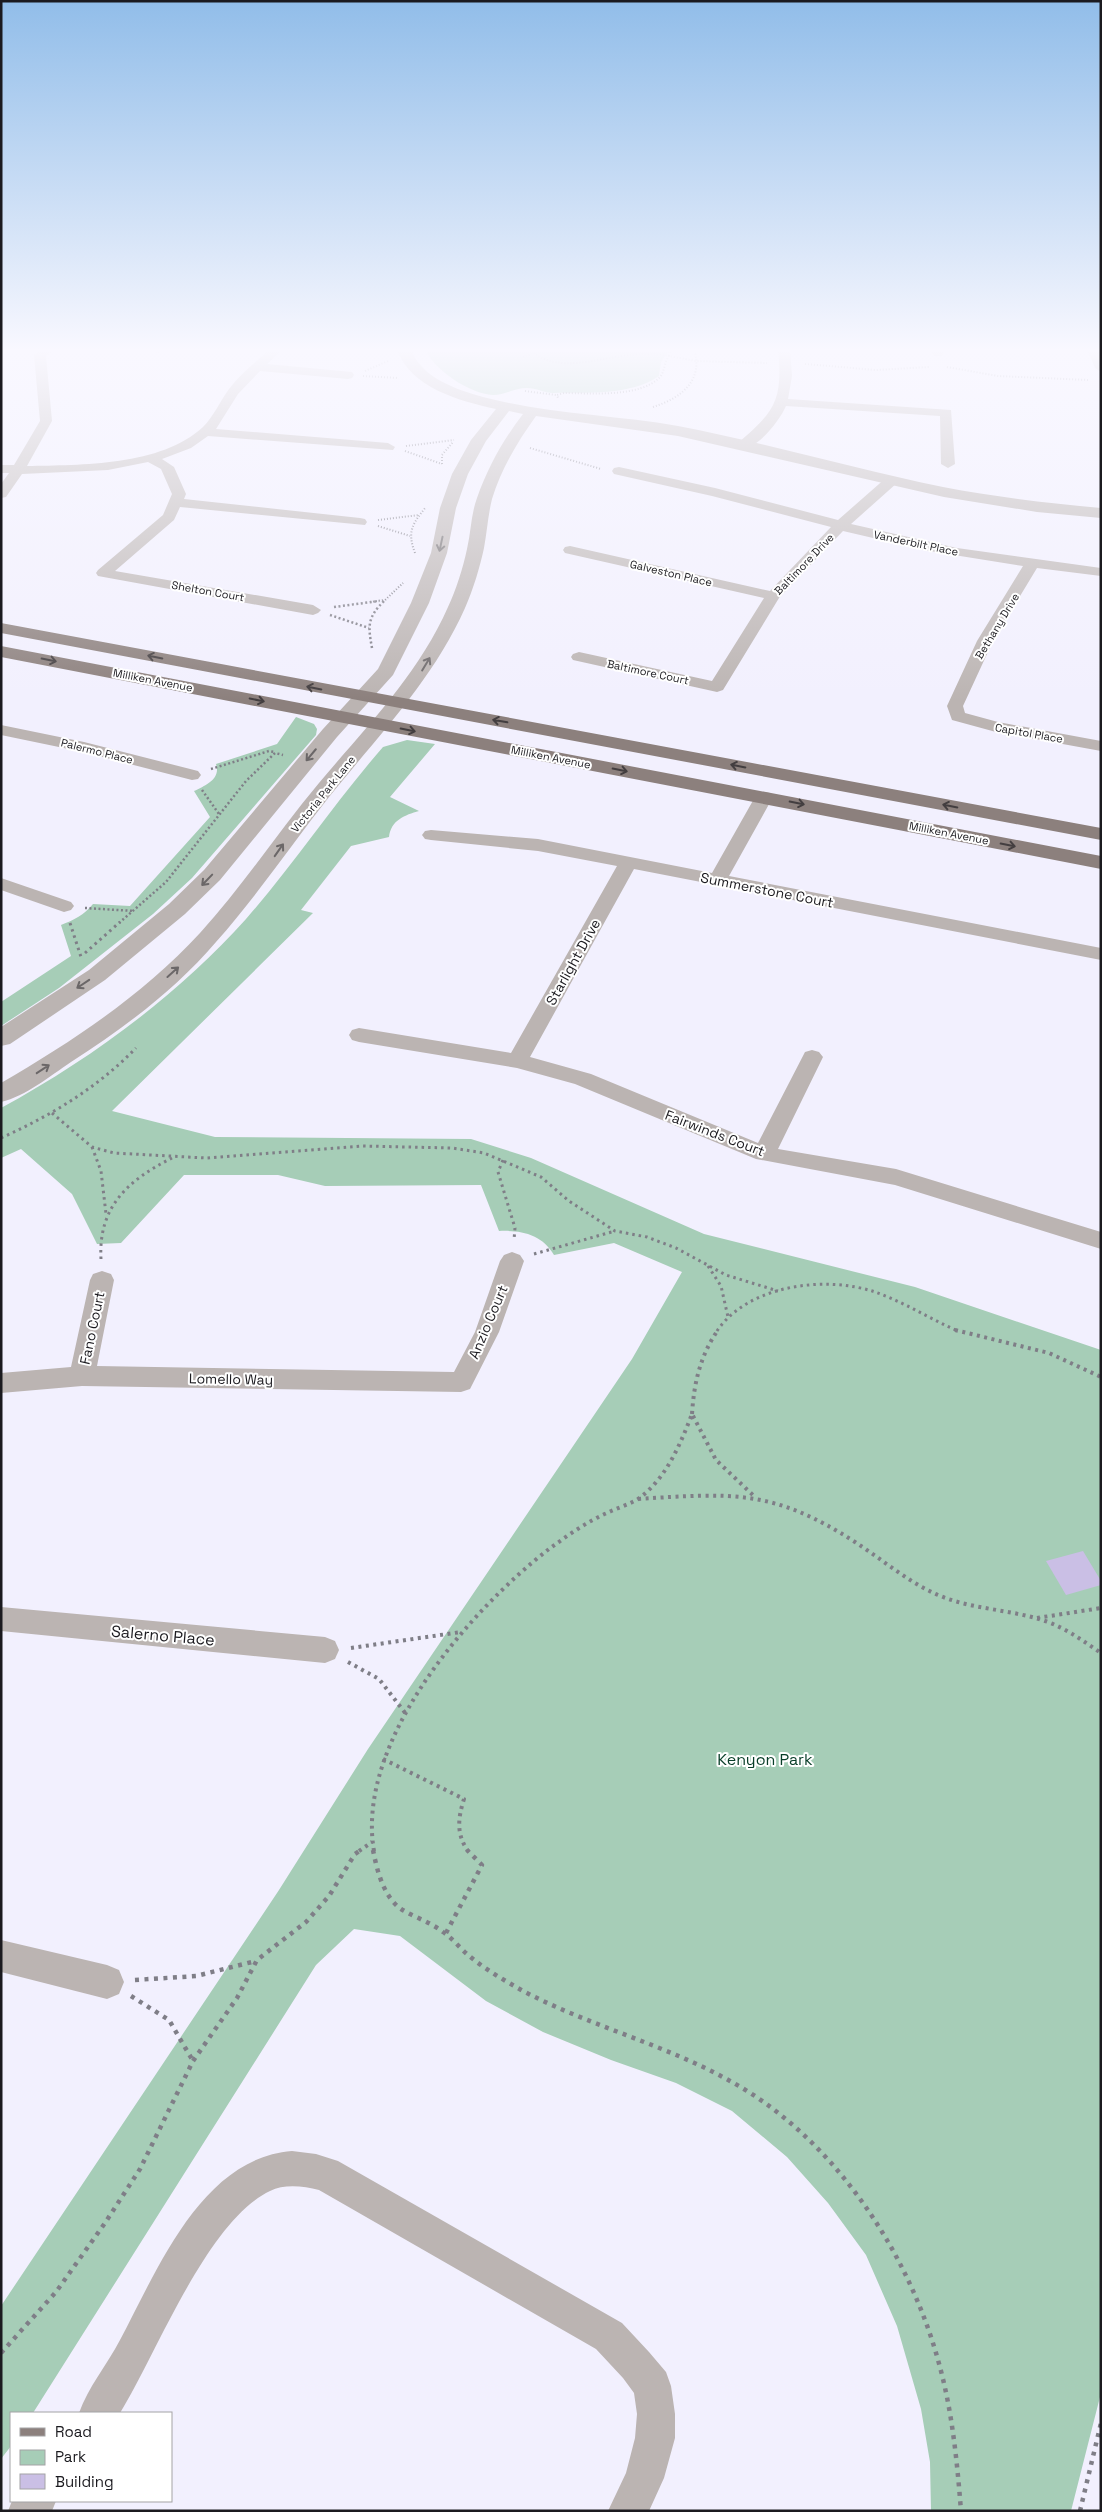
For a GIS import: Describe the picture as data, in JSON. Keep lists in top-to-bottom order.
{
  "streets": {
    "main road": ["Milliken Avenue"],
    "street": [
      "Vanderbilt Place",
      "Baltimore Drive",
      "Galveston Place",
      "Shelton Court",
      "Bethany Drive",
      "Baltimore Court",
      "Capitol Place",
      "Palermo Place",
      "Victoria Park Lane",
      "Summerstone Court",
      "Starlight Drive",
      "Fairwinds Court",
      "Anzio Court",
      "Fano Court",
      "Lomello Way",
      "Salerno Place"
    ]
  },
  "crossings": [
    ["Vanderbilt Place", "Baltimore Drive"],
    ["Vanderbilt Place", "Bethany Drive"],
    ["Baltimore Drive", "Galveston Place"],
    ["Baltimore Drive", "Baltimore Court"],
    ["Bethany Drive", "Capitol Place"],
    ["Milliken Avenue", "Victoria Park Lane"],
    ["Summerstone Court", "Starlight Drive"],
    ["Starlight Drive", "Fairwinds Court"],
    ["Anzio Court", "Lomello Way"],
    ["Fano Court", "Lomello Way"]
  ],
  "parks": ["Kenyon Park"],
  "legend": ["Road", "Park", "Building"]
}
